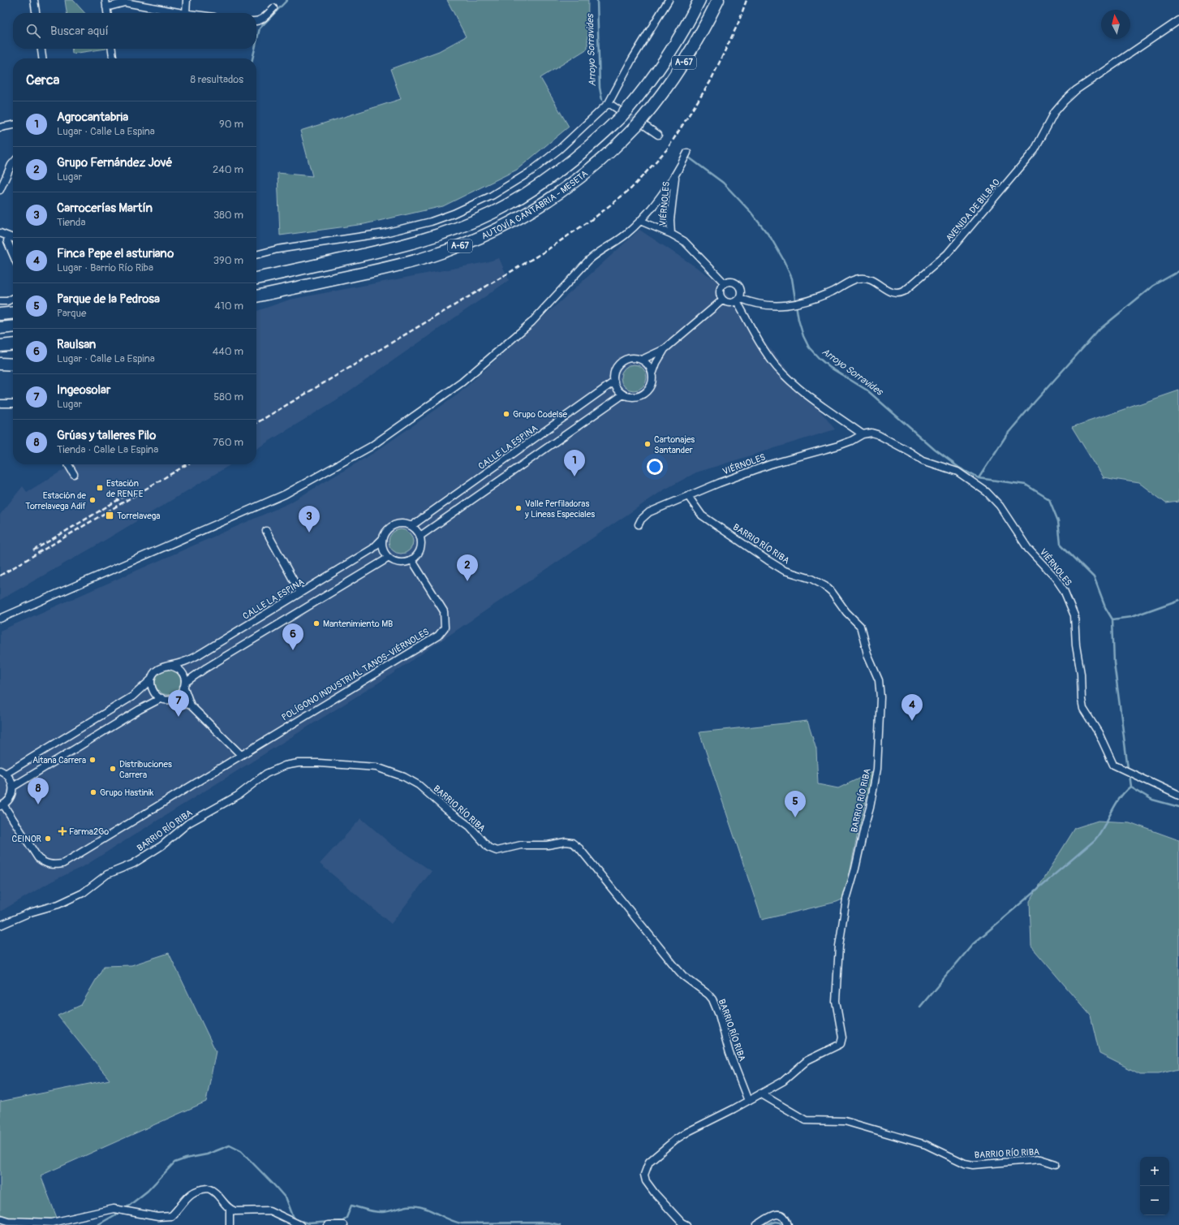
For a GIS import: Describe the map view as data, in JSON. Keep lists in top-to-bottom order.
{
  "streets": {
    "highway": ["A-67", "AUTOVÍA CANTABRIA - MESETA"],
    "street": [
      "VIÉRNOLES",
      "AVENIDA DE BILBAO",
      "CALLE LA ESPINA",
      "BARRIO RÍO RIBA",
      "POLÍGONO INDUSTRIAL TANOS-VIÉRNOLES"
    ]
  },
  "crossings": [
    ["VIÉRNOLES", "AVENIDA DE BILBAO"],
    ["VIÉRNOLES", "BARRIO RÍO RIBA"],
    ["CALLE LA ESPINA", "POLÍGONO INDUSTRIAL TANOS-VIÉRNOLES"]
  ],
  "water": ["Arroyo Sorravides"],
  "places": {
    "other": [
      "Grupo Codelse",
      "Cartonajes Santander",
      "Estación de Torrelavega Adif",
      "Valle Perfiladoras y Lineas Especiales",
      "Mantenimiento MB",
      "Aitana Carrera",
      "Distribuciones Carrera",
      "Grupo Hastinik",
      "CEINOR"
    ],
    "transit": ["Estación de RENFE", "Torrelavega"],
    "health": ["Farma2Go"]
  },
  "north": "top",
  "page": {
    "search": "Buscar aquí",
    "heading": ["Cerca", "8 resultados"],
    "list": [
      {
        "mark": "1",
        "name": "Agrocantabria",
        "note": "Lugar · Calle La Espina",
        "value": "90 m"
      },
      {
        "mark": "2",
        "name": "Grupo Fernández Jové",
        "note": "Lugar",
        "value": "240 m"
      },
      {
        "mark": "3",
        "name": "Carrocerías Martín",
        "note": "Tienda",
        "value": "380 m"
      },
      {
        "mark": "4",
        "name": "Finca Pepe el asturiano",
        "note": "Lugar · Barrio Río Riba",
        "value": "390 m"
      },
      {
        "mark": "5",
        "name": "Parque de la Pedrosa",
        "note": "Parque",
        "value": "410 m"
      },
      {
        "mark": "6",
        "name": "Raulsan",
        "note": "Lugar · Calle La Espina",
        "value": "440 m"
      },
      {
        "mark": "7",
        "name": "Ingeosolar",
        "note": "Lugar",
        "value": "580 m"
      },
      {
        "mark": "8",
        "name": "Grúas y talleres Pilo",
        "note": "Tienda · Calle La Espina",
        "value": "760 m"
      }
    ],
    "pins": [
      "1",
      "3",
      "2",
      "6",
      "7",
      "4",
      "8",
      "5"
    ],
    "map_buttons": ["+", "−"]
  }
}
